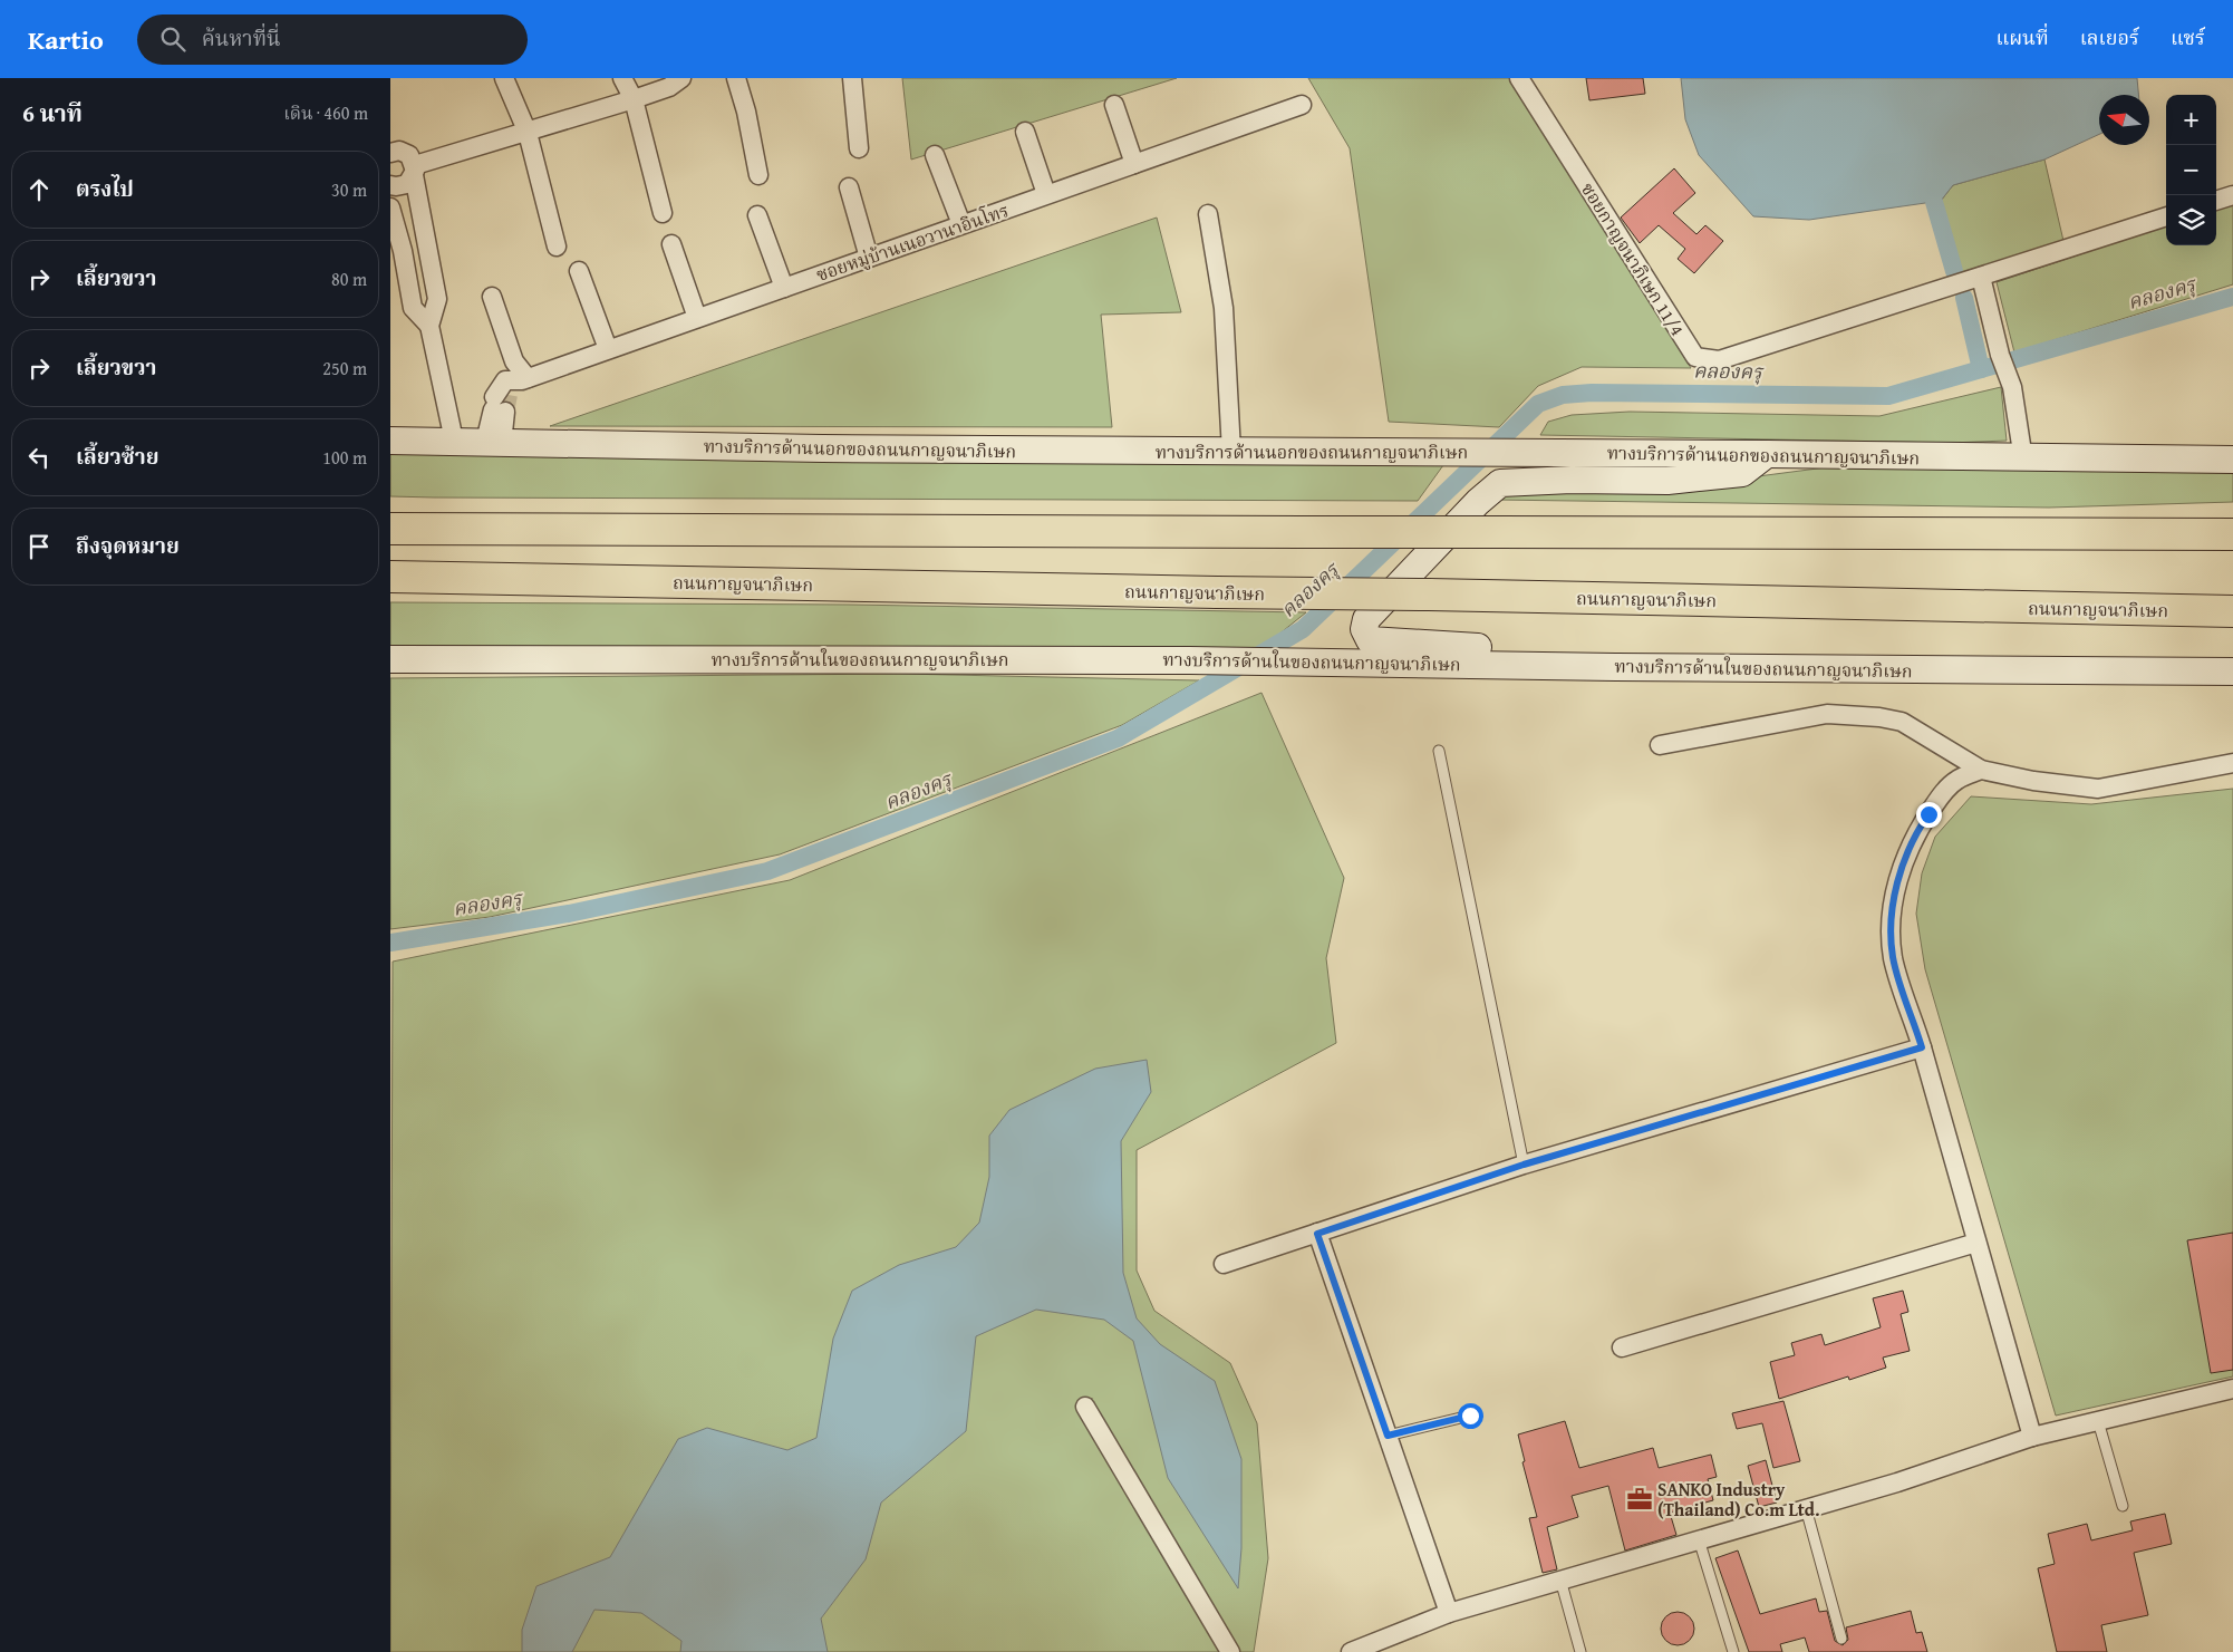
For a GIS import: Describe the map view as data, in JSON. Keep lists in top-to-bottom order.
{
  "streets": {
    "highway": ["ถนนกาญจนาภิเษก"],
    "main road": ["ทางบริการด้านนอกของถนนกาญจนาภิเษก", "ทางบริการด้านในของถนนกาญจนาภิเษก"],
    "street": ["ซอยหมู่บ้านเนอวานาอินโทร", "ซอยกาญจนาภิเษก 11/4"]
  },
  "crossings": [
    ["ซอยหมู่บ้านเนอวานาอินโทร", "ทางบริการด้านนอกของถนนกาญจนาภิเษก"]
  ],
  "water": ["คลองครุ"],
  "places": {
    "office": ["SANKO Industry (Thailand) Co.m Ltd."]
  },
  "north": "left",
  "page": {
    "header": "Kartio",
    "search": "ค้นหาที่นี่",
    "nav": ["แผนที่", "เลเยอร์", "แชร์"],
    "heading": ["6 นาที", "เดิน · 460 m"],
    "map_buttons": ["+", "−"],
    "list": [
      ["ตรงไป", "30 m"],
      ["เลี้ยวขวา", "80 m"],
      ["เลี้ยวขวา", "250 m"],
      ["เลี้ยวซ้าย", "100 m"],
      "ถึงจุดหมาย"
    ]
  }
}
